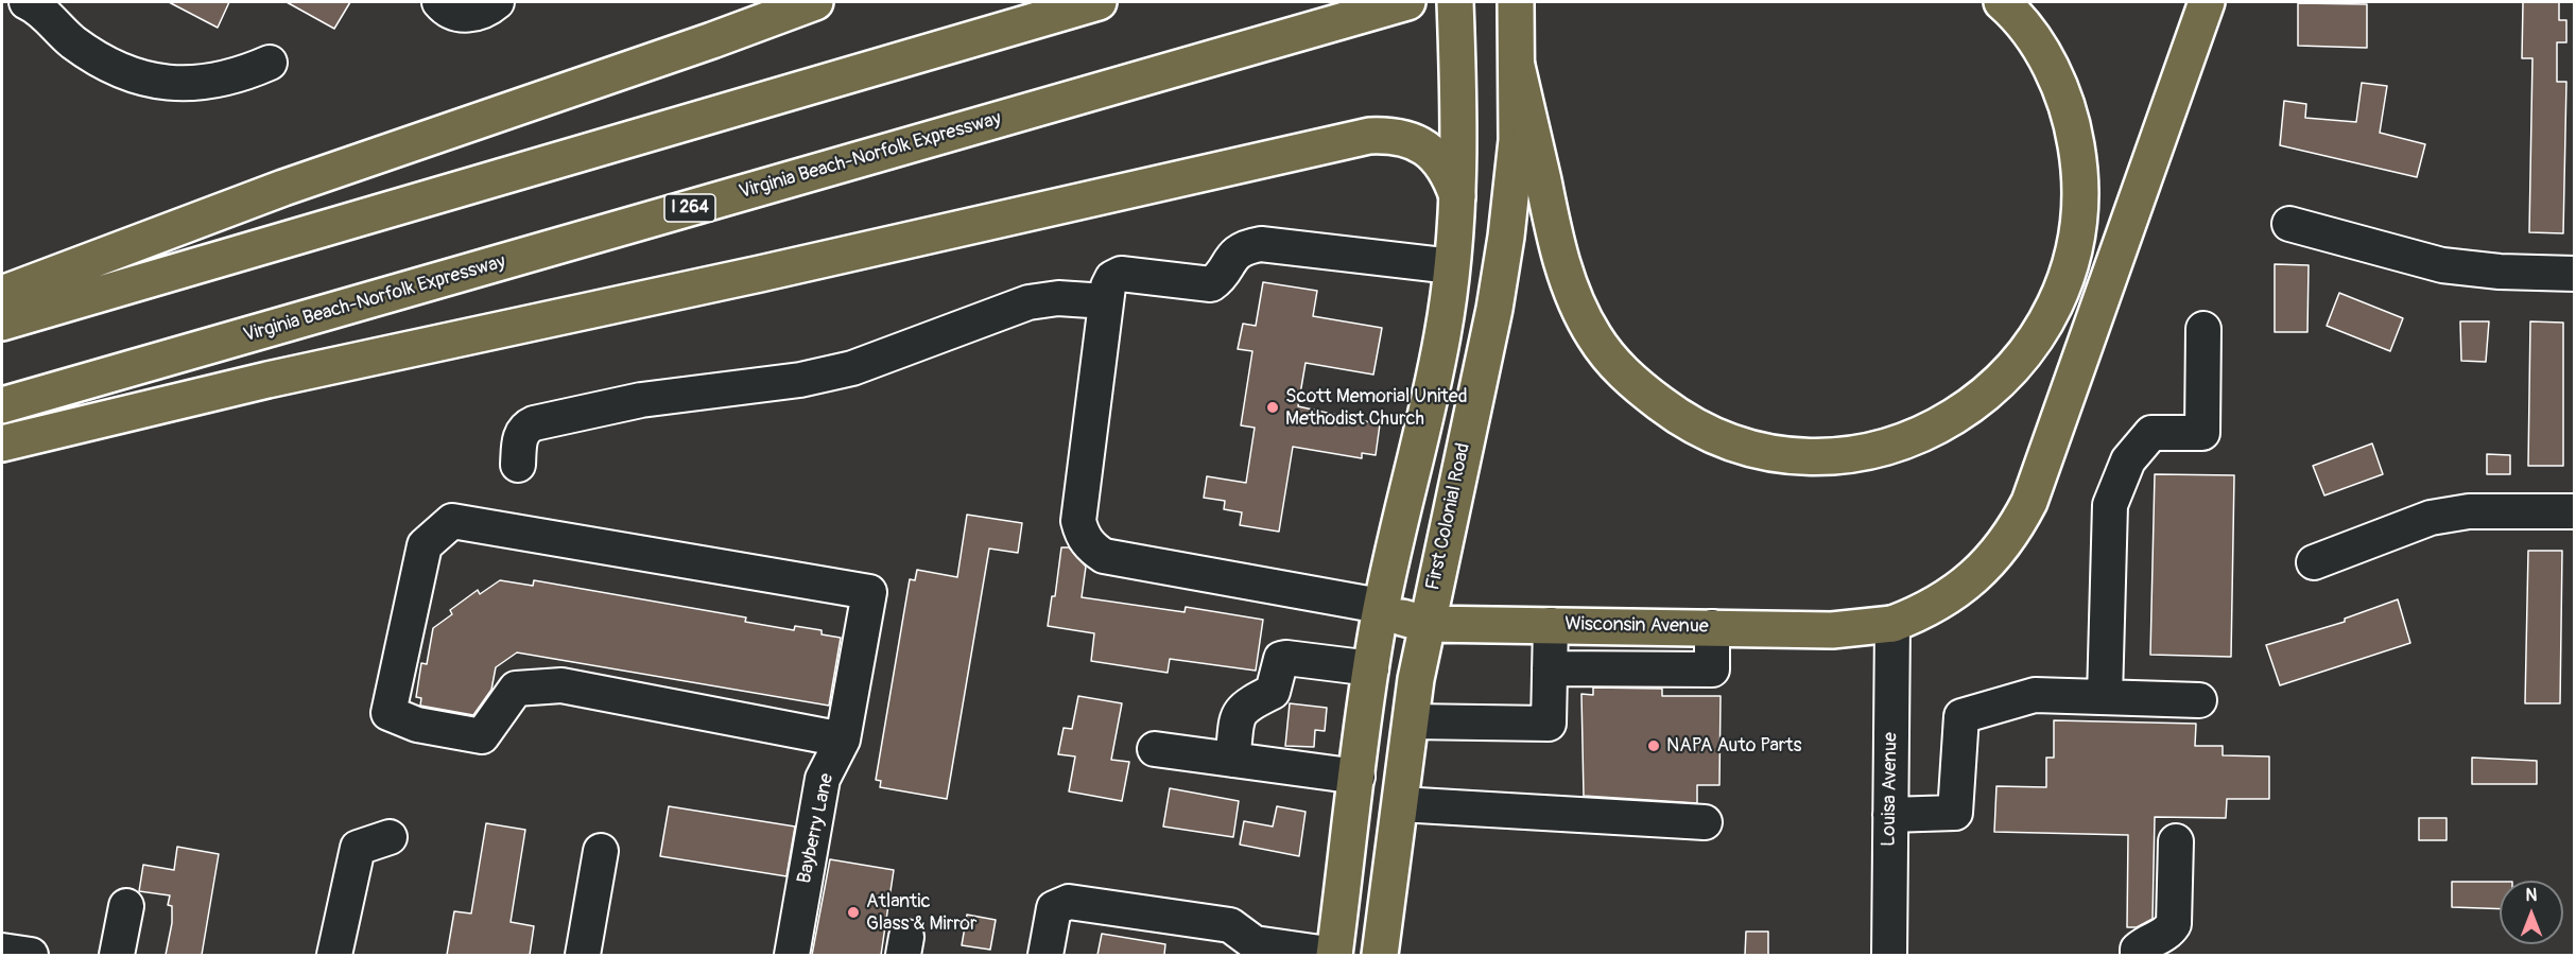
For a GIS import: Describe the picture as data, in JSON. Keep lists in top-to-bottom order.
{
  "streets": {
    "main road": [
      "Virginia Beach-Norfolk Expressway",
      "I 264",
      "First Colonial Road",
      "Wisconsin Avenue"
    ],
    "street": ["Louisa Avenue", "Bayberry Lane"]
  },
  "crossings": [
    ["First Colonial Road", "Wisconsin Avenue"],
    ["Wisconsin Avenue", "Louisa Avenue"]
  ],
  "places": ["Scott Memorial United Methodist Church", "NAPA Auto Parts", "Atlantic Glass & Mirror"],
  "north": "top"
}
